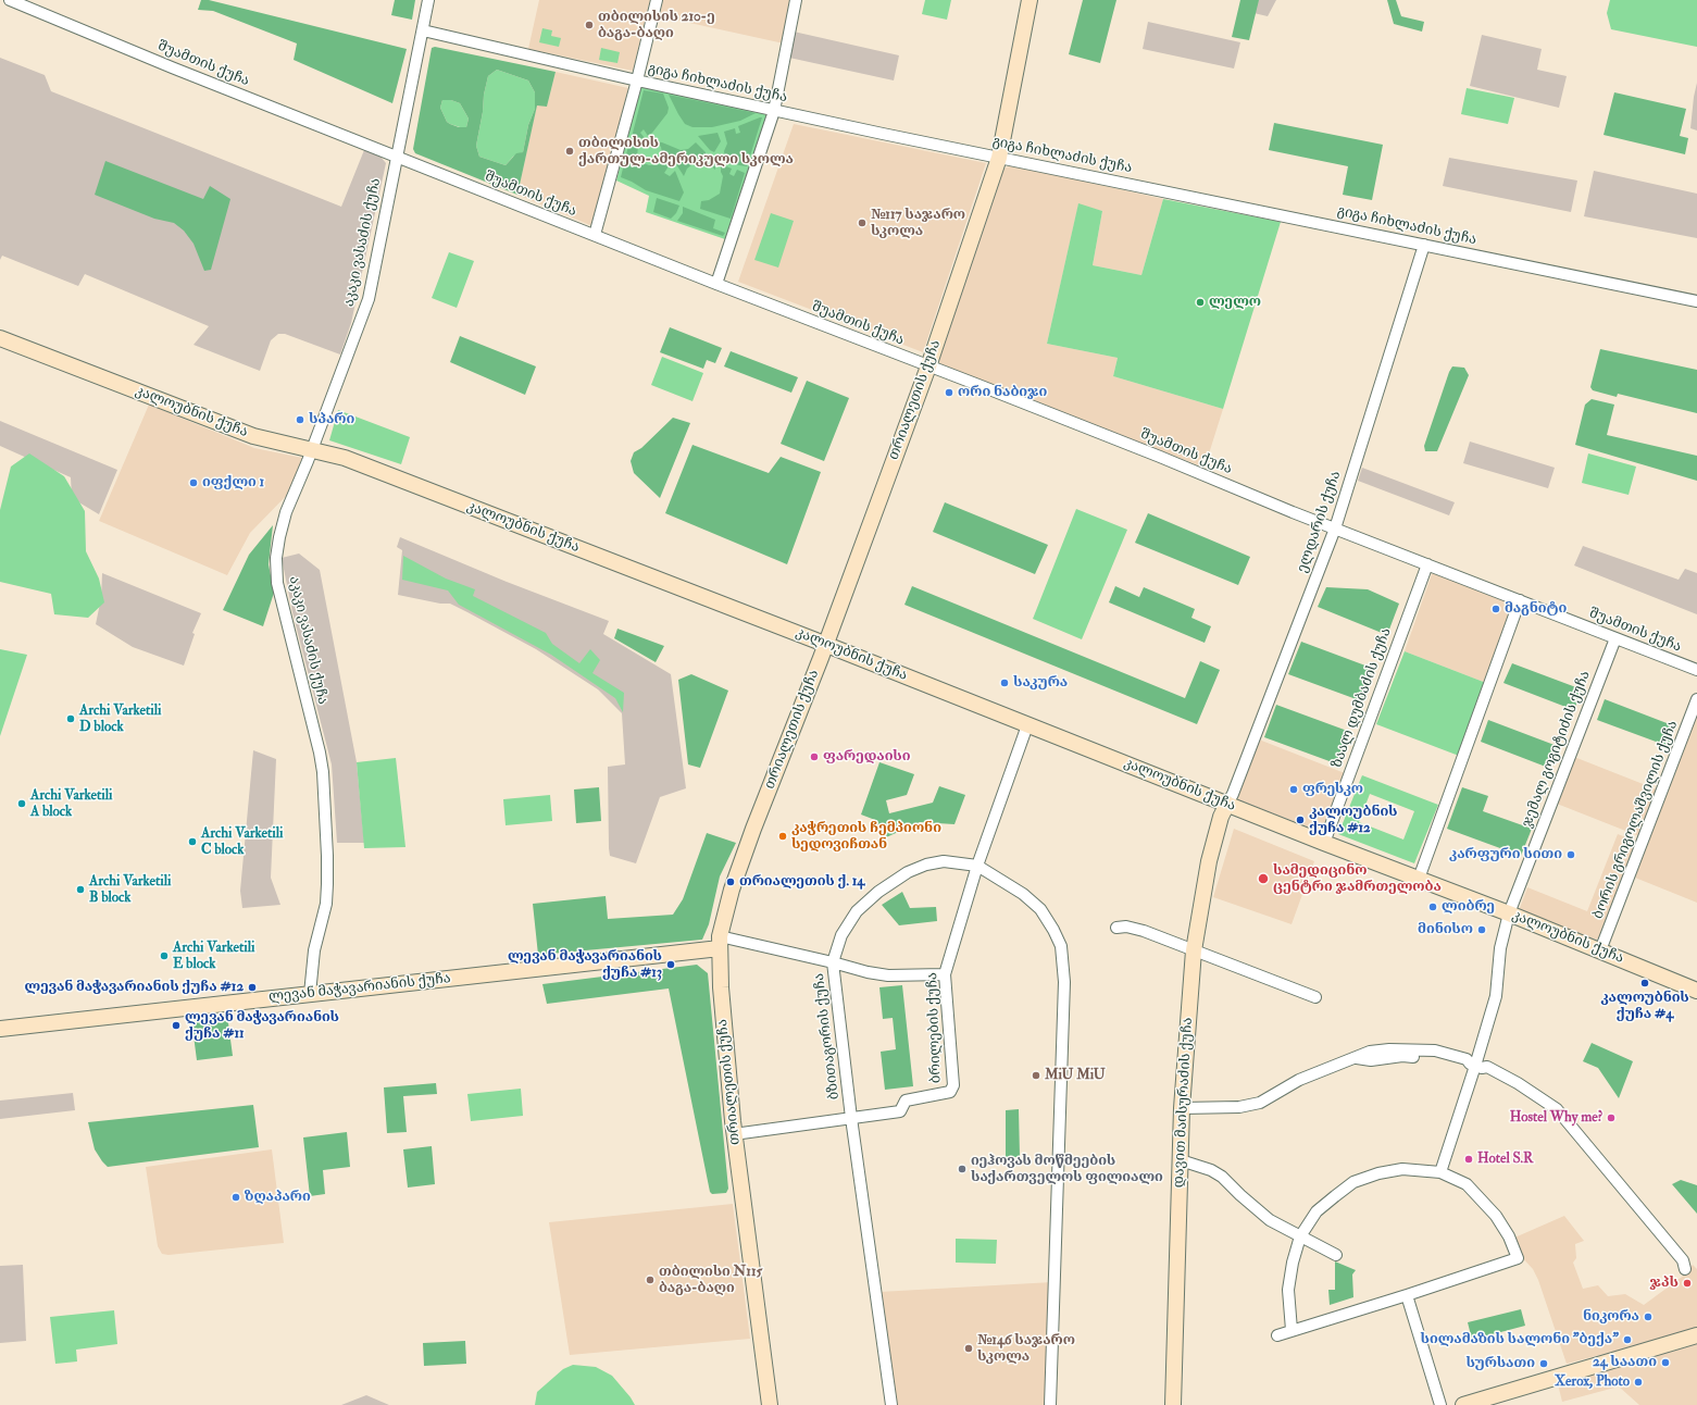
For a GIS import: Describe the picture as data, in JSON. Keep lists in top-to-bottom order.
{
  "streets": {
    "street": [
      "შუამთის ქუჩა",
      "გიგა ჩიხლაძის ქუჩა",
      "აკაკი ვასაძის ქუჩა",
      "თრიალეთის ქუჩა",
      "კალოუბნის ქუჩა",
      "ელდარის ქუჩა",
      "ზაალ დუმბაძის ქუჩა",
      "ჯემალ გოგიტიძის ქუჩა",
      "ბორის გრიგოლაშვილის ქუჩა",
      "ლევან მაჭავარიანის ქუჩა",
      "ბრილების ქუჩა",
      "ბზითაგორის ქუჩა",
      "დავით მაისურაძის ქუჩა"
    ]
  },
  "crossings": [
    ["შუამთის ქუჩა", "აკაკი ვასაძის ქუჩა"],
    ["შუამთის ქუჩა", "თრიალეთის ქუჩა"],
    ["შუამთის ქუჩა", "ელდარის ქუჩა"],
    ["შუამთის ქუჩა", "ზაალ დუმბაძის ქუჩა"],
    ["შუამთის ქუჩა", "ჯემალ გოგიტიძის ქუჩა"],
    ["გიგა ჩიხლაძის ქუჩა", "აკაკი ვასაძის ქუჩა"],
    ["გიგა ჩიხლაძის ქუჩა", "თრიალეთის ქუჩა"],
    ["გიგა ჩიხლაძის ქუჩა", "ელდარის ქუჩა"],
    ["აკაკი ვასაძის ქუჩა", "კალოუბნის ქუჩა"],
    ["აკაკი ვასაძის ქუჩა", "ლევან მაჭავარიანის ქუჩა"],
    ["თრიალეთის ქუჩა", "კალოუბნის ქუჩა"],
    ["თრიალეთის ქუჩა", "ლევან მაჭავარიანის ქუჩა"],
    ["თრიალეთის ქუჩა", "ბრილების ქუჩა"],
    ["კალოუბნის ქუჩა", "ელდარის ქუჩა"],
    ["კალოუბნის ქუჩა", "ზაალ დუმბაძის ქუჩა"],
    ["კალოუბნის ქუჩა", "ჯემალ გოგიტიძის ქუჩა"],
    ["კალოუბნის ქუჩა", "ბორის გრიგოლაშვილის ქუჩა"],
    ["კალოუბნის ქუჩა", "ბრილების ქუჩა"],
    ["კალოუბნის ქუჩა", "დავით მაისურაძის ქუჩა"],
    ["ელდარის ქუჩა", "დავით მაისურაძის ქუჩა"],
    ["ლევან მაჭავარიანის ქუჩა", "ბრილების ქუჩა"],
    ["ლევან მაჭავარიანის ქუჩა", "ბზითაგორის ქუჩა"],
    ["ბრილების ქუჩა", "ბზითაგორის ქუჩა"]
  ],
  "places": [
    "თბილისის 210-ე ბაგა-ბაღი",
    "თბილისის ქართულ-ამერიკული სკოლა",
    "№117 საჯარო სკოლა",
    "ლელო",
    "ორი ნაბიჯი",
    "სპარი",
    "იფქლი 1",
    "მაგნიტი",
    "საკურა",
    "Archi Varketili D block",
    "ფარედაისი",
    "ფრესკო",
    "Archi Varketili A block",
    "კალოუბნის ქუჩა #12",
    "კაჭრეთის ჩემპიონი სედოვიჩთან",
    "Archi Varketili C block",
    "კარფური სითი",
    "სამედიცინო ცენტრი ჯამრთელობა",
    "თრიალეთის ქ. 14",
    "Archi Varketili B block",
    "ლიბრე",
    "მინისო",
    "Archi Varketili E block",
    "ლევან მაჭავარიანის ქუჩა #13",
    "კალოუბნის ქუჩა #4",
    "ლევან მაჭავარიანის ქუჩა #12",
    "ლევან მაჭავარიანის ქუჩა #11",
    "MiU MiU",
    "Hostel Why me?",
    "Hotel S.R",
    "იეჰოვას მოწმეების საქართველოს ფილიალი",
    "ზღაპარი",
    "თბილისი N115 ბაგა-ბაღი",
    "ჯპს",
    "ნიკორა",
    "სილამაზის სალონი \"ბექა\"",
    "№146 საჯარო სკოლა",
    "24 საათი",
    "სურსათი",
    "Xerox, Photo"
  ]
}
